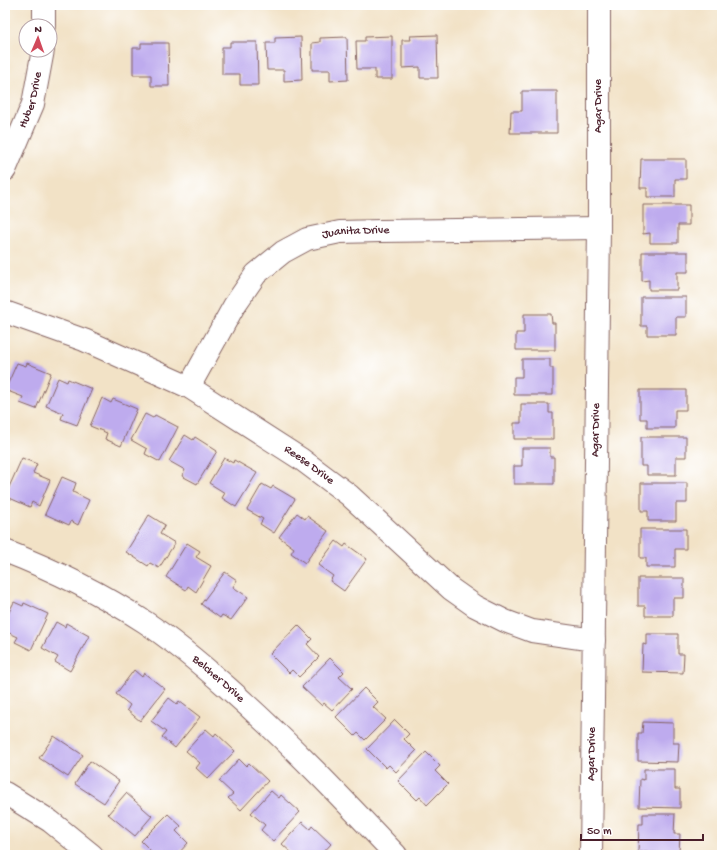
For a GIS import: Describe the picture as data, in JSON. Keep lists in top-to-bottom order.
{
  "streets": {
    "street": [
      "Huber Drive",
      "Agar Drive",
      "Juanita Drive",
      "Reese Drive",
      "Belcher Drive"
    ]
  },
  "crossings": [
    ["Agar Drive", "Juanita Drive"],
    ["Agar Drive", "Reese Drive"],
    ["Juanita Drive", "Reese Drive"]
  ],
  "scale_bar": "50 m",
  "north": "top"
}
